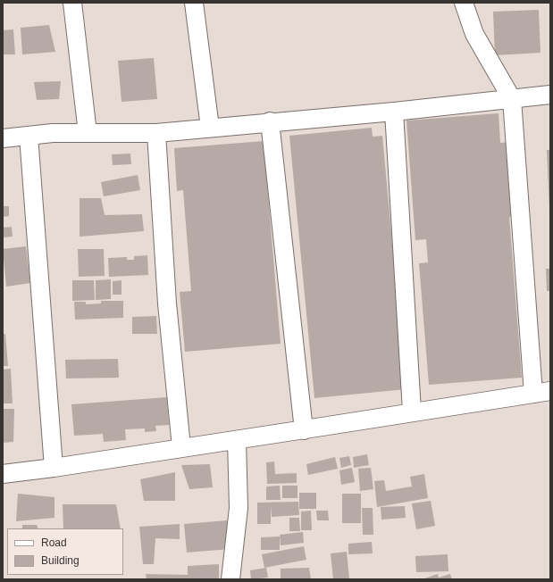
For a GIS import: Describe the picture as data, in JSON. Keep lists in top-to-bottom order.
{
  "legend": ["Road", "Building"]
}
